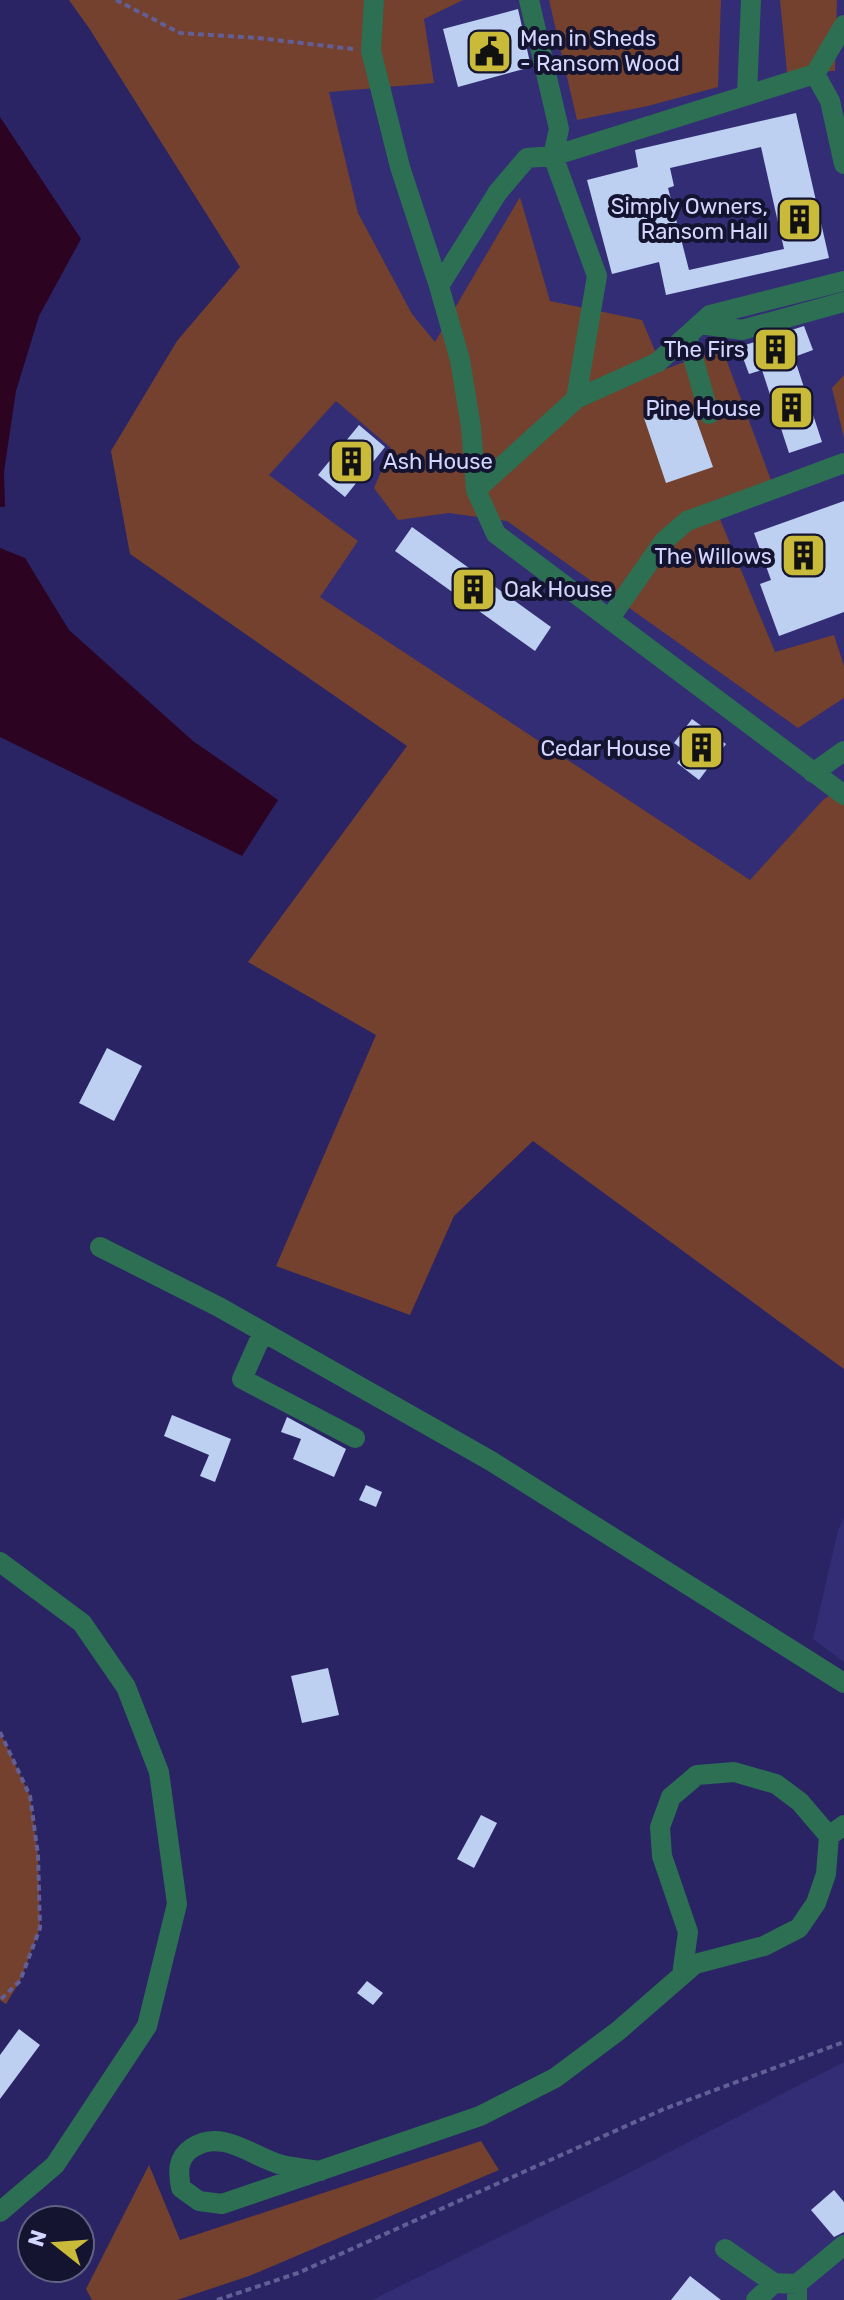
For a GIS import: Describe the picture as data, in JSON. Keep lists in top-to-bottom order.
{
  "places": {
    "public building": ["Men in Sheds - Ransom Wood"],
    "building": [
      "Simply Owners, Ransom Hall",
      "The Firs",
      "Pine House",
      "Ash House",
      "The Willows",
      "Oak House",
      "Cedar House"
    ]
  },
  "north": "left"
}
